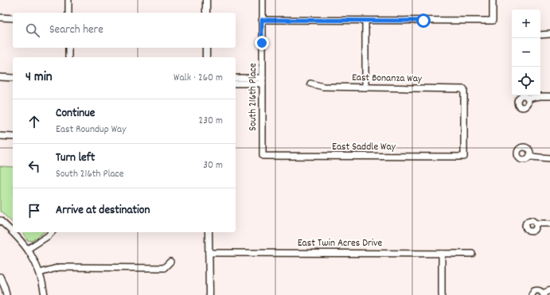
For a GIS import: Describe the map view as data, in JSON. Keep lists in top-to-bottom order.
{
  "streets": {
    "street": [
      "East Bonanza Way",
      "South 216th Place",
      "East Saddle Way",
      "East Twin Acres Drive"
    ]
  },
  "crossings": [
    ["East Bonanza Way", "East Saddle Way"],
    ["South 216th Place", "East Saddle Way"]
  ],
  "page": {
    "map_buttons": ["+", "−"],
    "search": "Search here",
    "heading": ["4 min", "Walk · 260 m"],
    "list": [
      ["Continue", "East Roundup Way", "230 m"],
      ["Turn left", "South 216th Place", "30 m"],
      "Arrive at destination"
    ]
  }
}
